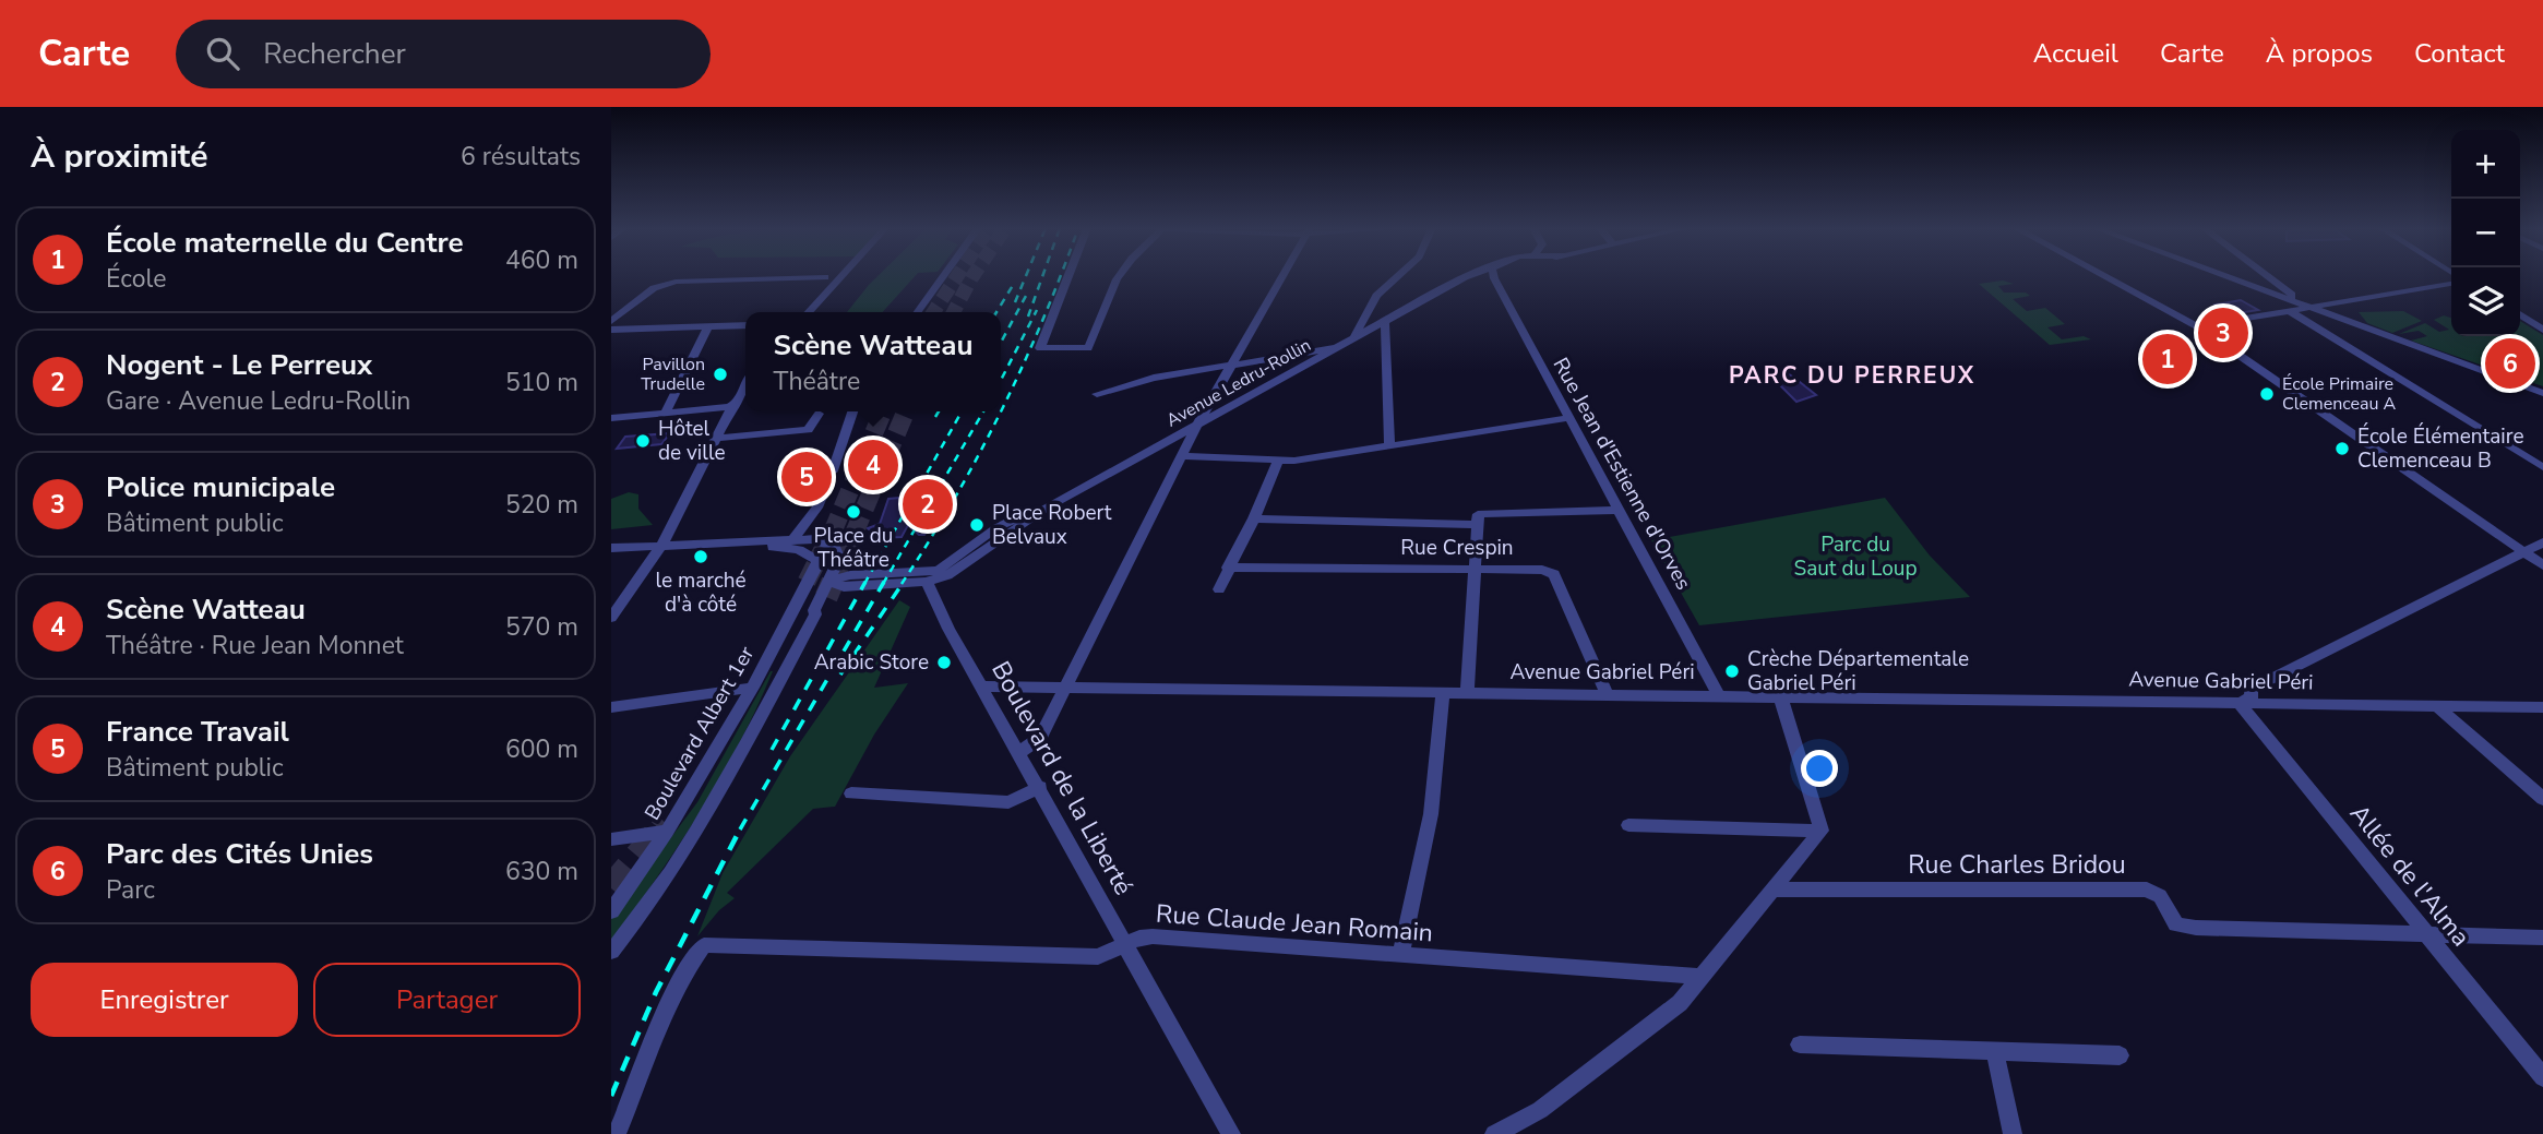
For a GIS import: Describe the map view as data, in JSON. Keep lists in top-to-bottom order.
{
  "streets": {
    "street": [
      "Avenue Ledru-Rollin",
      "Rue Jean d'Estienne d'Orves",
      "Rue Crespin",
      "Avenue Gabriel Péri",
      "Boulevard Albert 1er",
      "Boulevard de la Liberté",
      "Rue Charles Bridou",
      "Allée de l'Alma",
      "Rue Claude Jean Romain"
    ]
  },
  "crossings": [
    ["Avenue Ledru-Rollin", "Boulevard de la Liberté"],
    ["Rue Jean d'Estienne d'Orves", "Avenue Gabriel Péri"],
    ["Rue Crespin", "Avenue Gabriel Péri"],
    ["Avenue Gabriel Péri", "Boulevard de la Liberté"],
    ["Avenue Gabriel Péri", "Allée de l'Alma"],
    ["Boulevard de la Liberté", "Rue Claude Jean Romain"]
  ],
  "districts": ["PARC DU PERREUX"],
  "parks": ["Parc du Saut du Loup"],
  "places": [
    "Pavillon Trudelle",
    "École Primaire Clemenceau A",
    "Hôtel de ville",
    "École Élémentaire Clemenceau B",
    "Place du Théâtre",
    "Place Robert Belvaux",
    "le marché d'à côté",
    "Arabic Store",
    "Crèche Départementale Gabriel Péri"
  ],
  "page": {
    "header": "Carte",
    "search": "Rechercher",
    "nav": [
      "Accueil",
      "Carte",
      "À propos",
      "Contact"
    ],
    "heading": ["À proximité", "6 résultats"],
    "map_buttons": ["+", "−"],
    "list": [
      {
        "mark": "1",
        "name": "École maternelle du Centre",
        "note": "École",
        "value": "460 m"
      },
      {
        "mark": "2",
        "name": "Nogent - Le Perreux",
        "note": "Gare · Avenue Ledru-Rollin",
        "value": "510 m"
      },
      {
        "mark": "3",
        "name": "Police municipale",
        "note": "Bâtiment public",
        "value": "520 m"
      },
      {
        "mark": "4",
        "name": "Scène Watteau",
        "note": "Théâtre · Rue Jean Monnet",
        "value": "570 m"
      },
      {
        "mark": "5",
        "name": "France Travail",
        "note": "Bâtiment public",
        "value": "600 m"
      },
      {
        "mark": "6",
        "name": "Parc des Cités Unies",
        "note": "Parc",
        "value": "630 m"
      }
    ],
    "pins": [
      "3",
      "1",
      "6",
      "4",
      "5",
      "2"
    ],
    "popup": ["Scène Watteau", "Théâtre"],
    "buttons": ["Enregistrer", "Partager"]
  }
}
